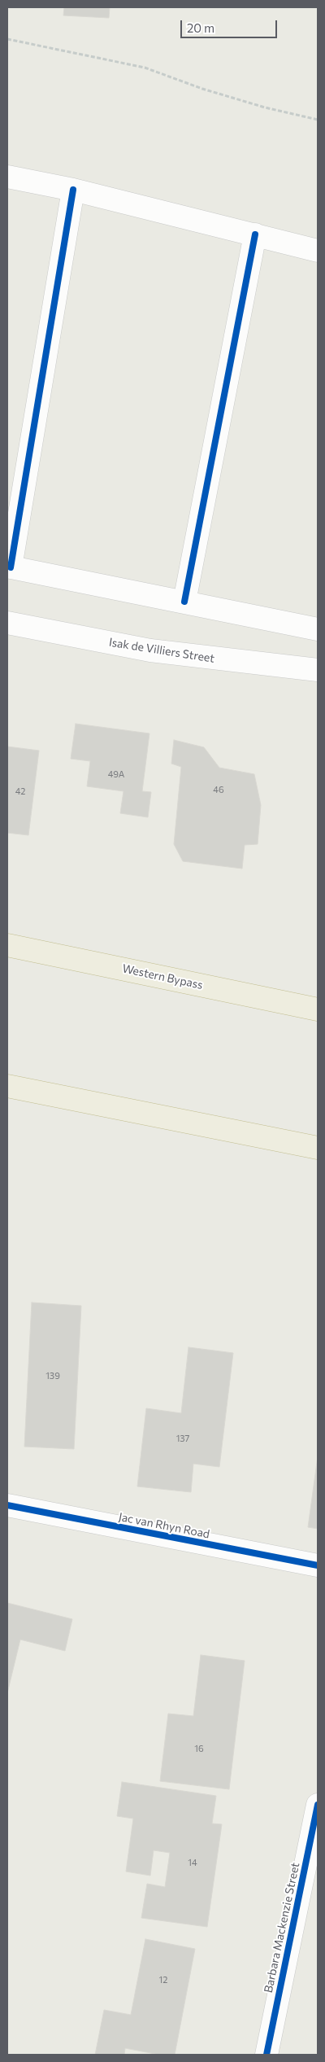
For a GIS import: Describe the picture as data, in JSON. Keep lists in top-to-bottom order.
{
  "streets": {
    "highway": ["Western Bypass"],
    "street": ["Isak de Villiers Street", "Jac van Rhyn Road", "Barbara Mackenzie Street"]
  },
  "house_numbers": [
    "49A",
    "46",
    "42",
    "139",
    "137",
    "16",
    "14",
    "12"
  ],
  "scale_bar": "20 m"
}
